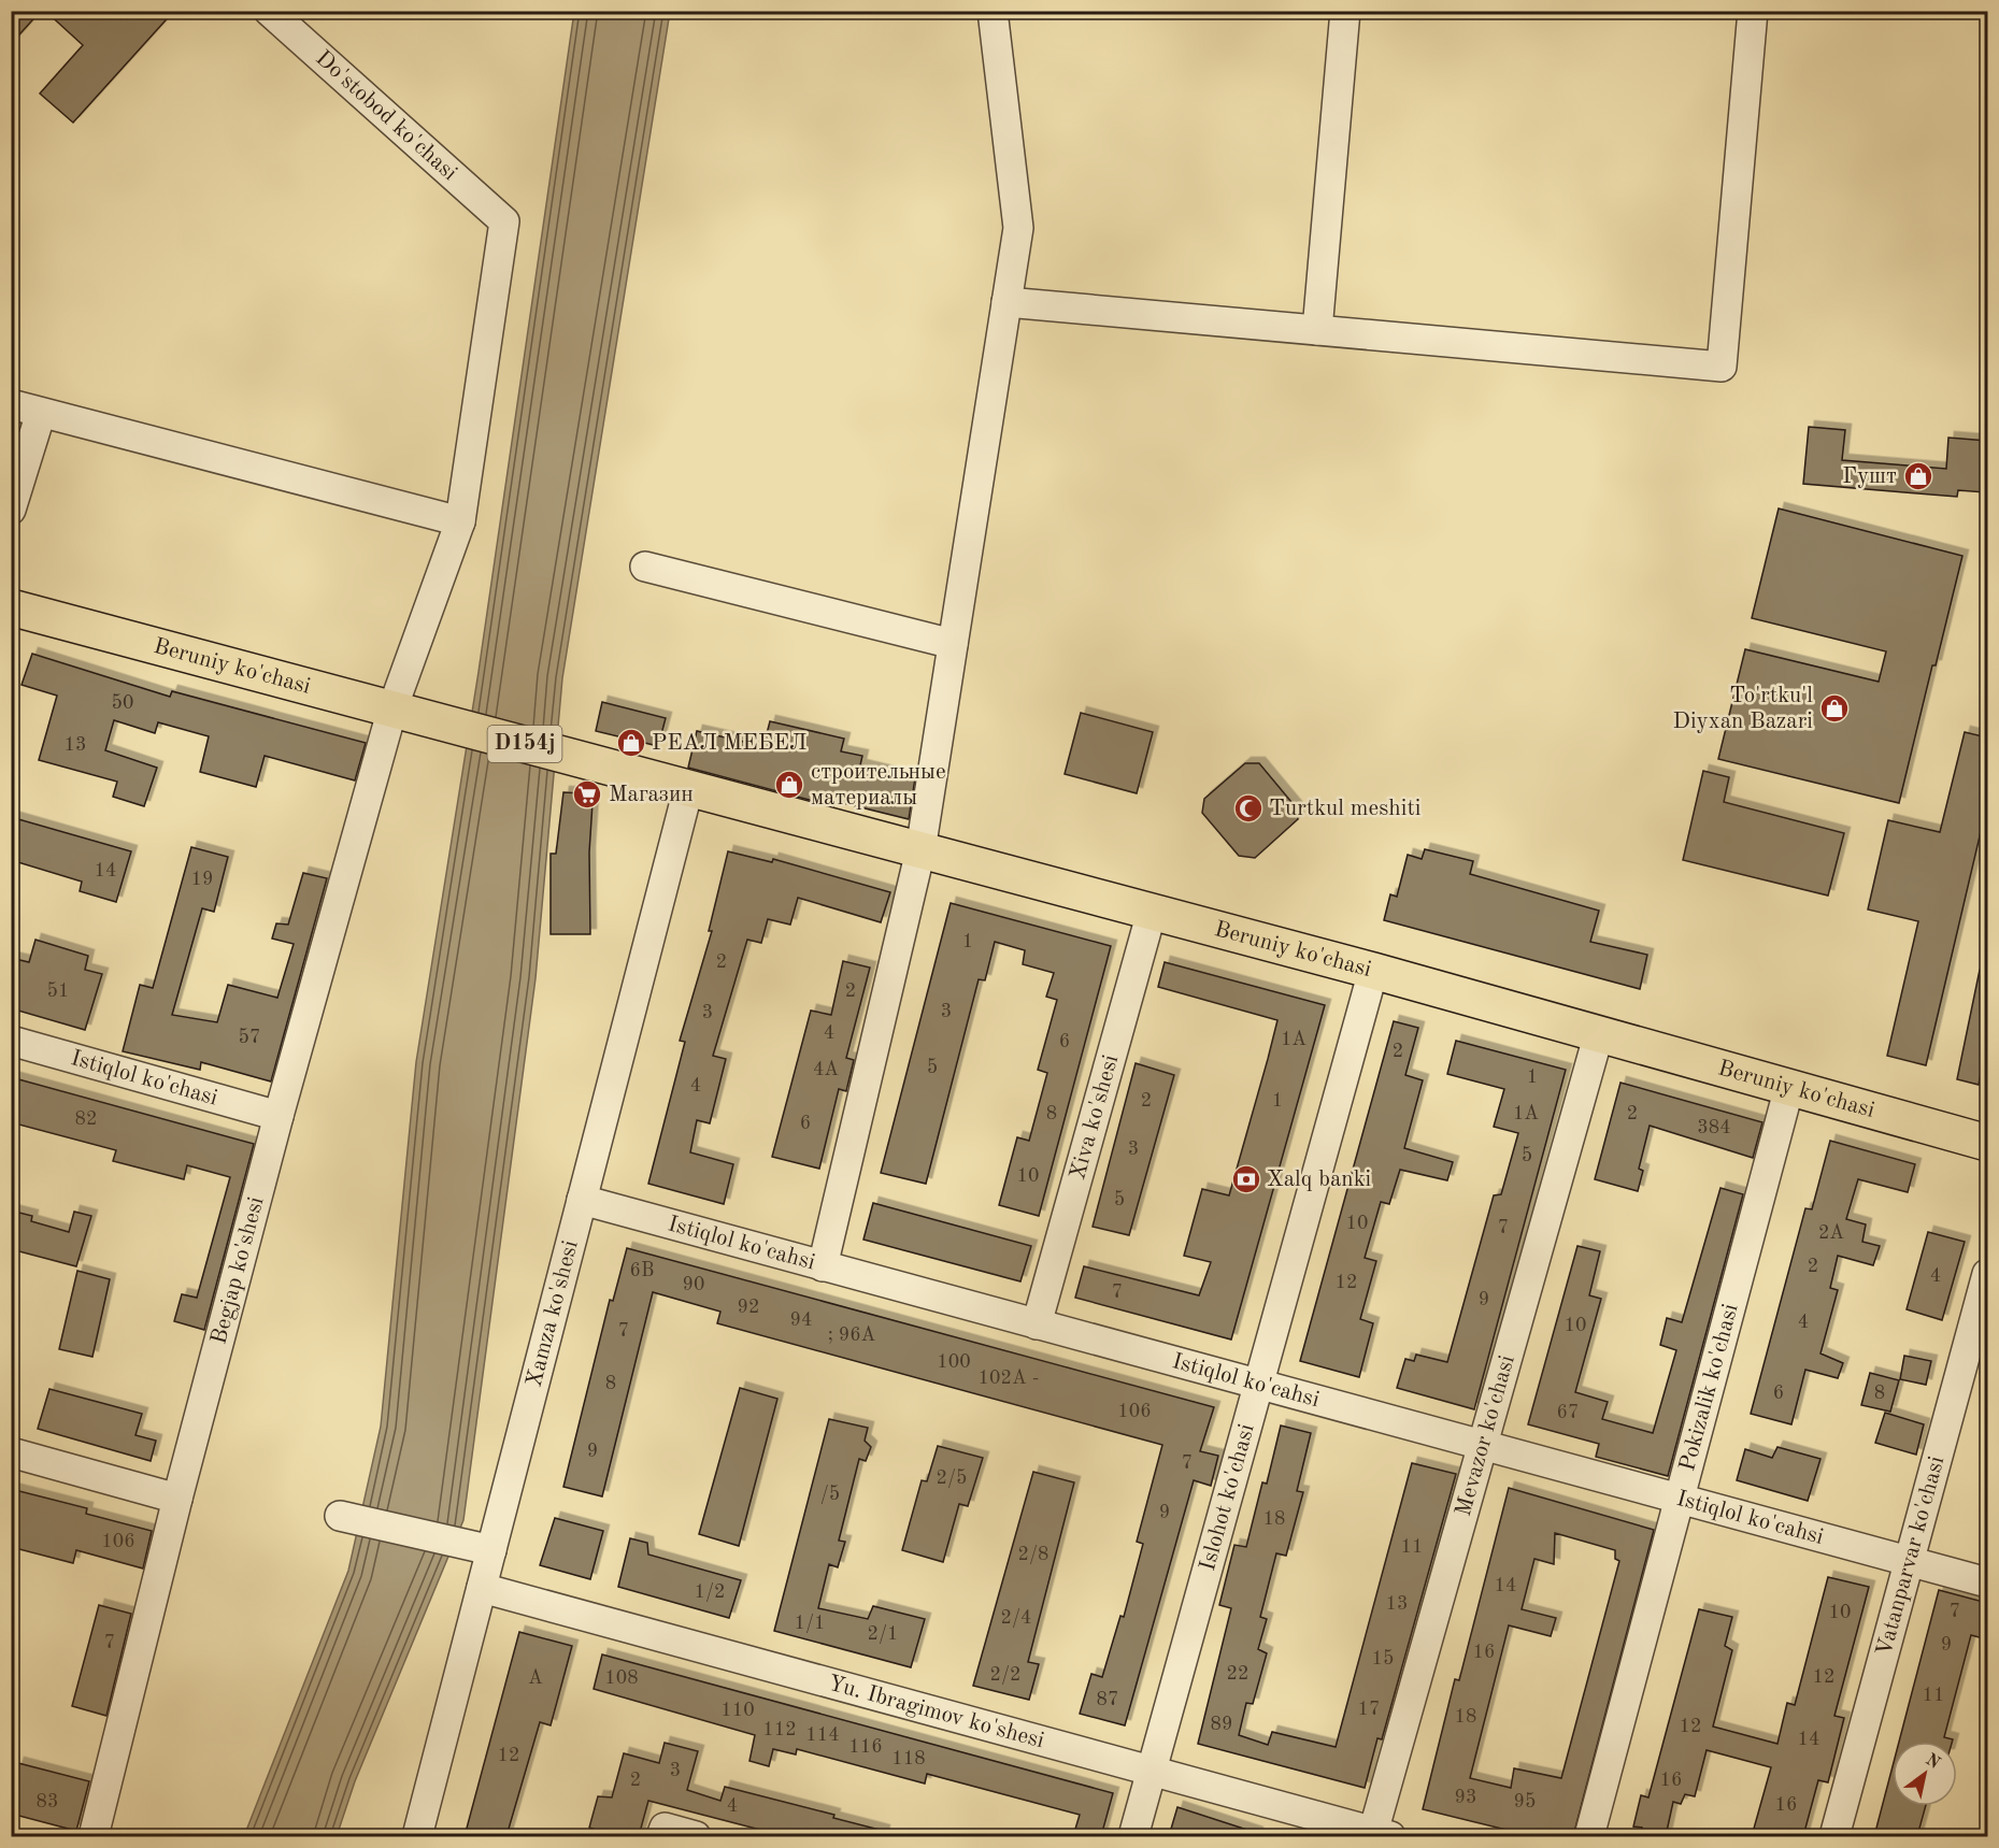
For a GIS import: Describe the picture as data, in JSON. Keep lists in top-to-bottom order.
{
  "streets": {
    "main road": ["Beruniy ko'chasi", "D154j"],
    "street": [
      "Do'stobod ko'chasi",
      "Istiqlol ko'chasi",
      "Xiva ko'shesi",
      "Istiqlol ko'cahsi",
      "Begjap ko'shesi",
      "Xamza ko'shesi",
      "Pokizalik ko'chasi",
      "Mevazor ko'chasi",
      "Islohot ko'chasi",
      "Vatanparvar ko'chasi",
      "Yu. Ibragimov ko'shesi"
    ]
  },
  "crossings": [
    ["Do'stobod ko'chasi", "Begjap ko'shesi"],
    ["Beruniy ko'chasi", "Xiva ko'shesi"],
    ["Beruniy ko'chasi", "Begjap ko'shesi"],
    ["Beruniy ko'chasi", "Xamza ko'shesi"],
    ["Beruniy ko'chasi", "Pokizalik ko'chasi"],
    ["Beruniy ko'chasi", "Mevazor ko'chasi"],
    ["Beruniy ko'chasi", "Islohot ko'chasi"],
    ["Istiqlol ko'chasi", "Begjap ko'shesi"],
    ["Xiva ko'shesi", "Istiqlol ko'cahsi"],
    ["Istiqlol ko'cahsi", "Xamza ko'shesi"],
    ["Istiqlol ko'cahsi", "Pokizalik ko'chasi"],
    ["Istiqlol ko'cahsi", "Mevazor ko'chasi"],
    ["Istiqlol ko'cahsi", "Islohot ko'chasi"],
    ["Istiqlol ko'cahsi", "Vatanparvar ko'chasi"],
    ["Xamza ko'shesi", "Yu. Ibragimov ko'shesi"],
    ["Mevazor ko'chasi", "Yu. Ibragimov ko'shesi"],
    ["Islohot ko'chasi", "Yu. Ibragimov ko'shesi"]
  ],
  "places": {
    "shop": [
      "Гушт",
      "To'rtku'l Diyxan Bazari",
      "РЕАЛ МЕБЕЛ",
      "строительные материалы"
    ],
    "supermarket": ["Магазин"],
    "mosque": ["Turtkul meshiti"],
    "bank": ["Xalq banki"]
  },
  "house_numbers": [
    "50",
    "13",
    "14",
    "19",
    "1",
    "2",
    "51",
    "2",
    "3",
    "3",
    "4",
    "57",
    "1A",
    "6",
    "2",
    "5",
    "4A",
    "1",
    "4",
    "2",
    "1",
    "8",
    "1A",
    "2",
    "82",
    "6",
    "384",
    "3",
    "5",
    "10",
    "5",
    "10",
    "7",
    "2A",
    "2",
    "6B",
    "4",
    "12",
    "90",
    "7",
    "9",
    "92",
    "94",
    "4",
    "10",
    "7",
    "; 96A",
    "100",
    "102A -",
    "8",
    "6",
    "8",
    "106",
    "67",
    "9",
    "7",
    "2/5",
    "/5",
    "9",
    "18",
    "106",
    "11",
    "2/8",
    "14",
    "1/2",
    "13",
    "7",
    "10",
    "2/4",
    "1/1",
    "2/1",
    "7",
    "9",
    "16",
    "15",
    "22",
    "2/2",
    "12",
    "A",
    "108",
    "11",
    "87",
    "17",
    "110",
    "18",
    "89",
    "12",
    "112",
    "114",
    "14",
    "116",
    "12",
    "118",
    "3",
    "2",
    "16",
    "93",
    "83",
    "95",
    "16",
    "4"
  ],
  "north": "top right"
}
